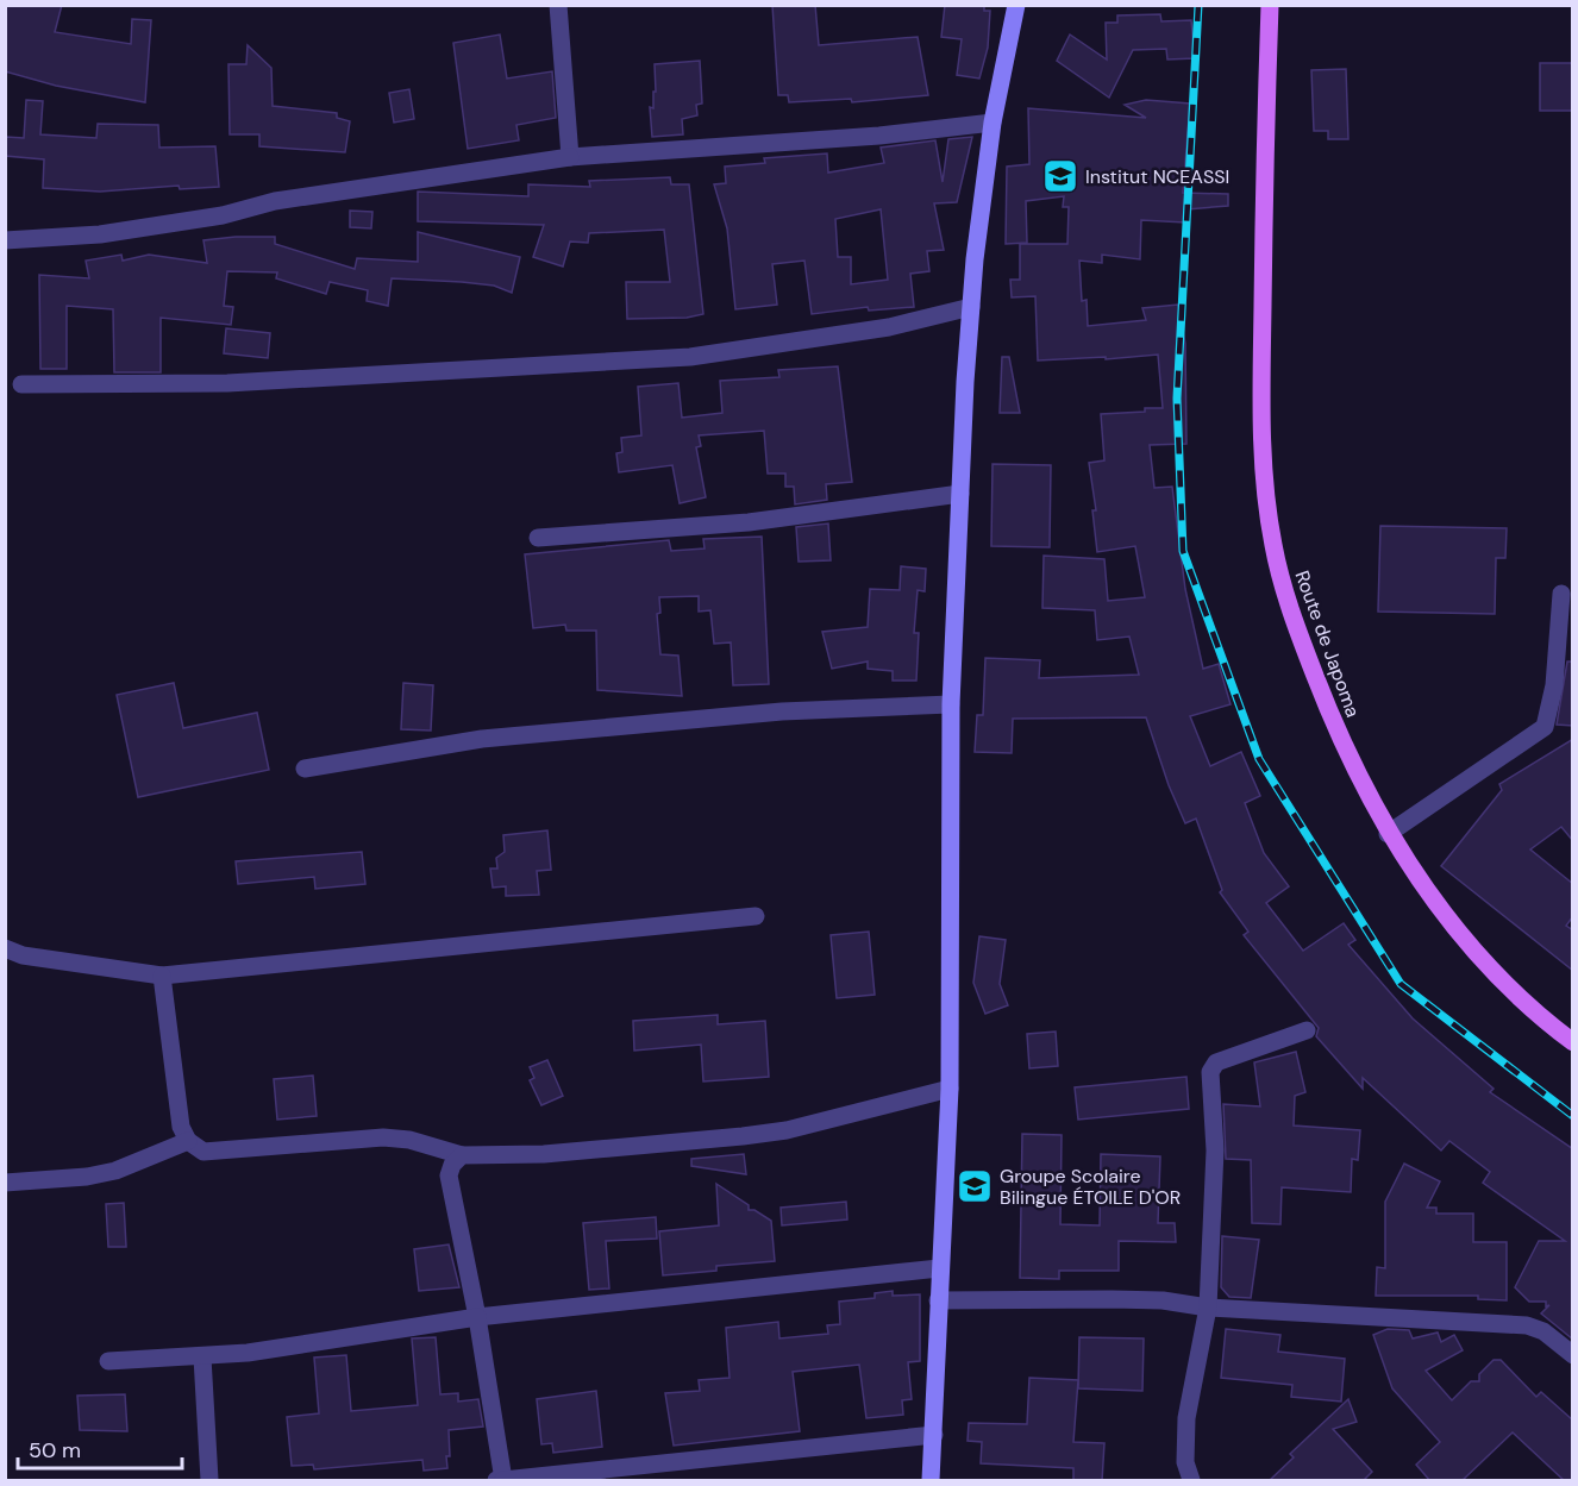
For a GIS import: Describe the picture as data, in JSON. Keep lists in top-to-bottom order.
{
  "streets": {
    "main road": ["Route de Japoma"]
  },
  "places": {
    "school or university": ["Institut NCEASSI", "Groupe Scolaire Bilingue ÉTOILE D'OR"]
  },
  "scale_bar": "50 m"
}
